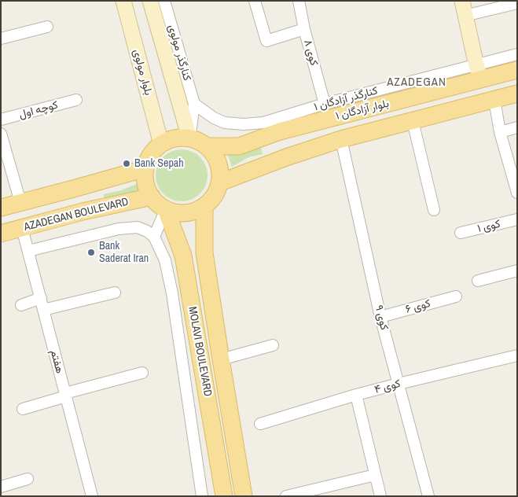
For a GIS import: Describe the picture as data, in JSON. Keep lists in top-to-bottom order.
{
  "streets": {
    "main road": [
      "بلوار مولوی",
      "بلوار آزادگان ۱",
      "AZADEGAN BOULEVARD",
      "MOLAVI BOULEVARD"
    ],
    "street": [
      "کنارگذر مولوی",
      "کوی ۸",
      "کنارگذر آزادگان ۱",
      "کوچه اول",
      "کوی ۱",
      "کوی ۶",
      "کوی ۹",
      "هفتم",
      "کوی ۴"
    ]
  },
  "crossings": [
    ["کنارگذر مولوی", "بلوار مولوی"],
    ["کنارگذر مولوی", "کنارگذر آزادگان ۱"],
    ["کنارگذر مولوی", "بلوار آزادگان ۱"],
    ["کنارگذر مولوی", "AZADEGAN BOULEVARD"],
    ["کنارگذر مولوی", "MOLAVI BOULEVARD"],
    ["کوی ۸", "کنارگذر آزادگان ۱"],
    ["بلوار مولوی", "بلوار آزادگان ۱"],
    ["بلوار مولوی", "AZADEGAN BOULEVARD"],
    ["بلوار مولوی", "MOLAVI BOULEVARD"],
    ["کنارگذر آزادگان ۱", "بلوار آزادگان ۱"],
    ["بلوار آزادگان ۱", "AZADEGAN BOULEVARD"],
    ["بلوار آزادگان ۱", "MOLAVI BOULEVARD"],
    ["AZADEGAN BOULEVARD", "MOLAVI BOULEVARD"],
    ["AZADEGAN BOULEVARD", "هفتم"],
    ["کوی ۶", "کوی ۹"],
    ["کوی ۹", "کوی ۴"]
  ],
  "districts": ["AZADEGAN"],
  "places": ["Bank Sepah", "Bank Saderat Iran"]
}
